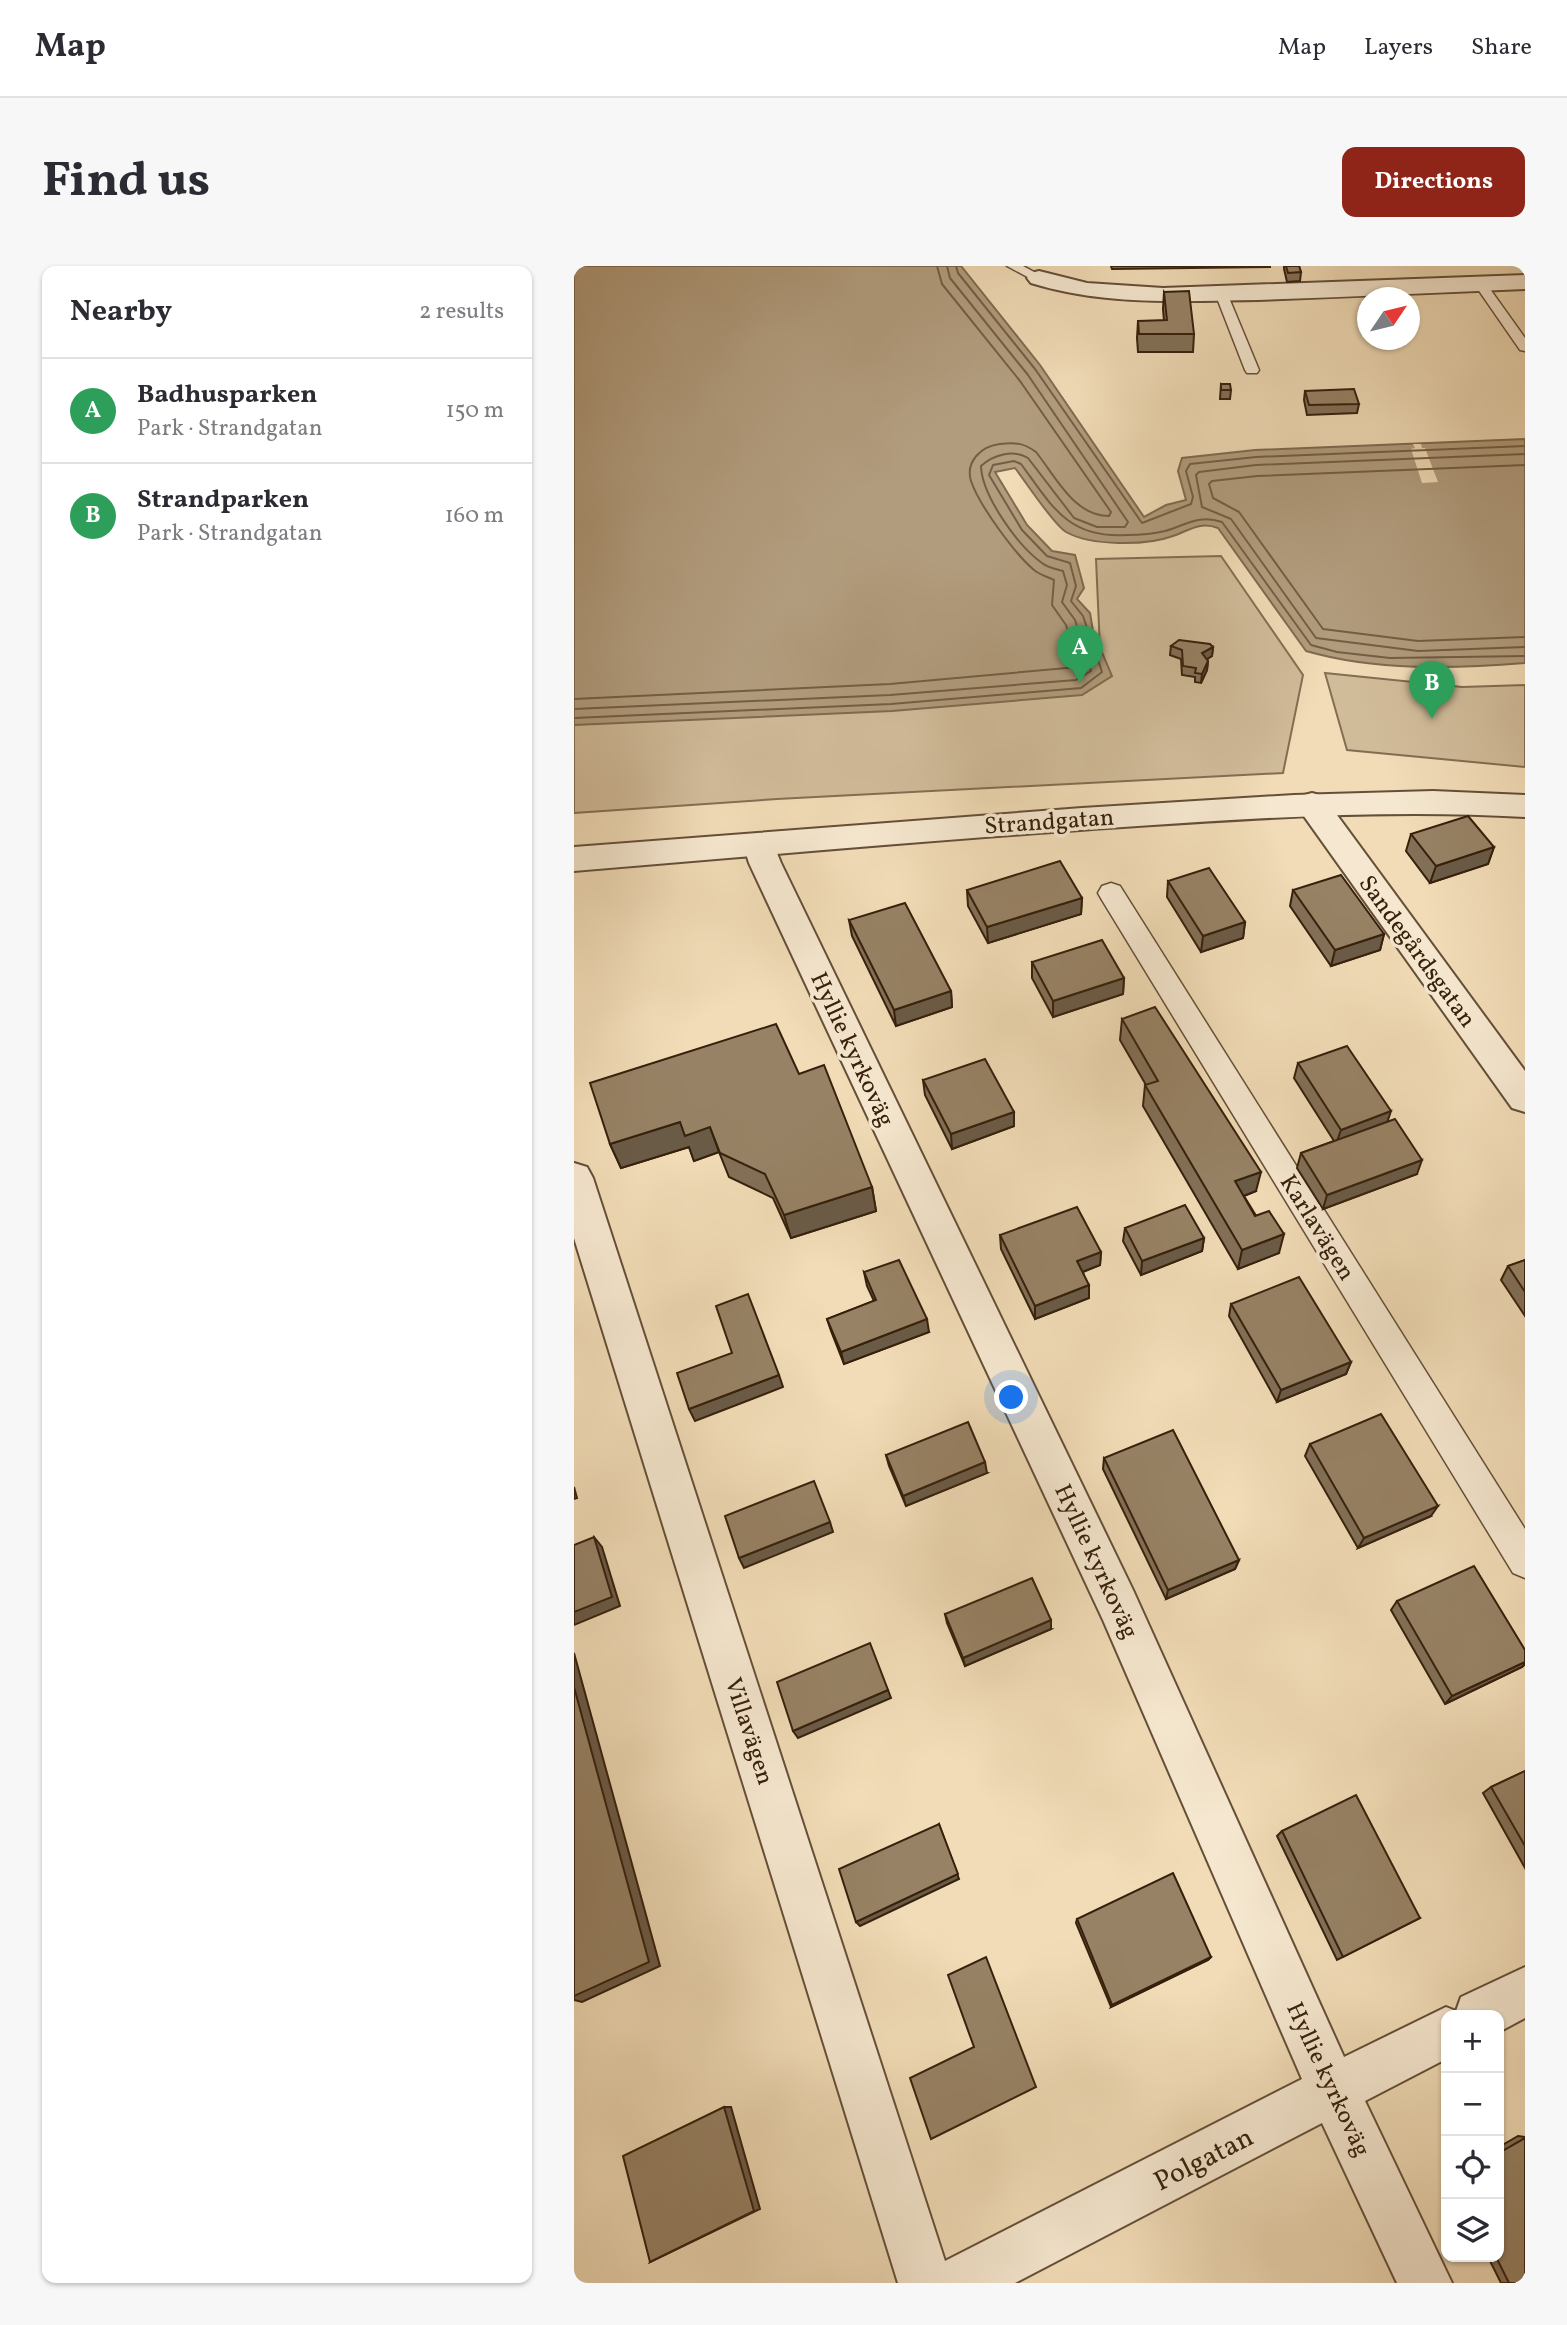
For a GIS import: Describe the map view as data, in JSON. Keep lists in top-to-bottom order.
{
  "streets": {
    "street": [
      "Strandgatan",
      "Sandegårdsgatan",
      "Hyllie kyrkoväg",
      "Karlavägen",
      "Villavägen",
      "Polgatan"
    ]
  },
  "crossings": [
    ["Strandgatan", "Sandegårdsgatan"],
    ["Strandgatan", "Hyllie kyrkoväg"],
    ["Hyllie kyrkoväg", "Polgatan"]
  ],
  "north": "top right",
  "page": {
    "header": "Map",
    "nav": ["Map", "Layers", "Share"],
    "buttons": "Directions",
    "title": "Find us",
    "heading": ["Nearby", "2 results"],
    "list": [
      {
        "mark": "A",
        "name": "Badhusparken",
        "note": "Park · Strandgatan",
        "value": "150 m"
      },
      {
        "mark": "B",
        "name": "Strandparken",
        "note": "Park · Strandgatan",
        "value": "160 m"
      }
    ],
    "pins": ["A", "B"],
    "map_buttons": ["+", "−"]
  }
}
